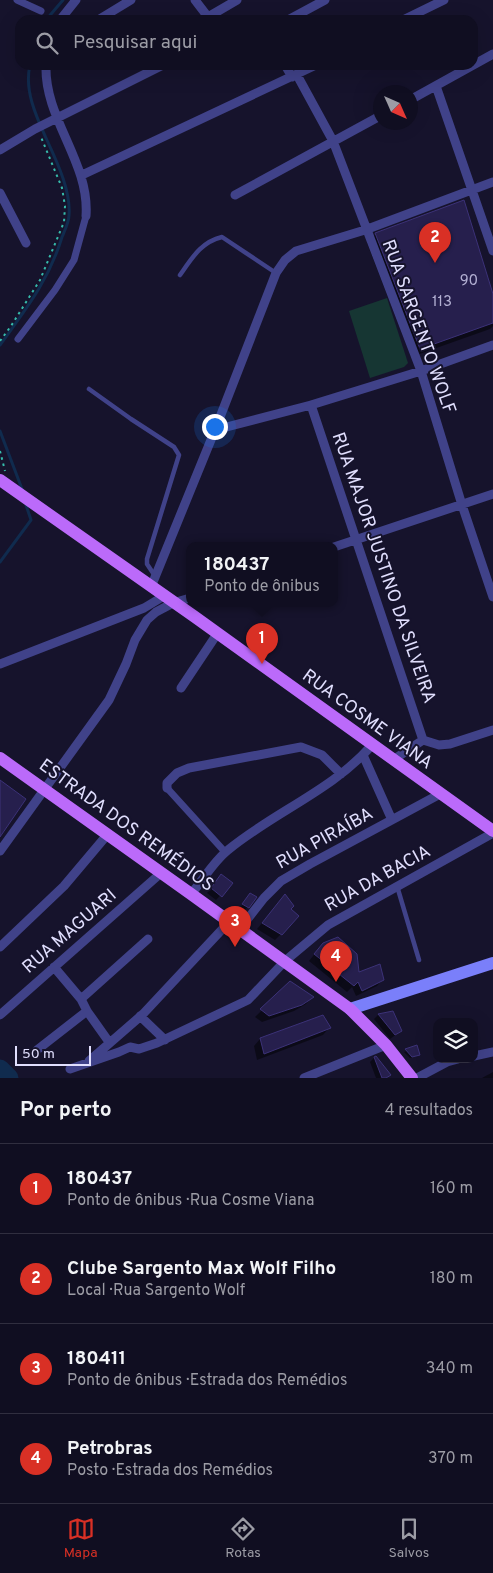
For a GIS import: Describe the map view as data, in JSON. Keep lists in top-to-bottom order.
{
  "streets": {
    "main road": ["RUA COSME VIANA", "ESTRADA DOS REMÉDIOS"],
    "street": [
      "RUA SARGENTO WOLF",
      "RUA MAJOR JUSTINO DA SILVEIRA",
      "RUA PIRAÍBA",
      "RUA DA BACIA",
      "RUA MAGUARI"
    ]
  },
  "crossings": [
    ["RUA COSME VIANA", "RUA PIRAÍBA"],
    ["RUA COSME VIANA", "RUA DA BACIA"],
    ["ESTRADA DOS REMÉDIOS", "RUA PIRAÍBA"],
    ["ESTRADA DOS REMÉDIOS", "RUA DA BACIA"],
    ["ESTRADA DOS REMÉDIOS", "RUA MAGUARI"],
    ["RUA PIRAÍBA", "RUA DA BACIA"]
  ],
  "house_numbers": ["90", "113"],
  "scale_bar": "50 m",
  "north": "bottom right",
  "page": {
    "search": "Pesquisar aqui",
    "pins": [
      "2",
      "1",
      "3",
      "4"
    ],
    "popup": ["180437", "Ponto de ônibus"],
    "scale": "50 m",
    "heading": ["Por perto", "4 resultados"],
    "list": [
      {
        "mark": "1",
        "name": "180437",
        "note": "Ponto de ônibus · Rua Cosme Viana",
        "value": "160 m"
      },
      {
        "mark": "2",
        "name": "Clube Sargento Max Wolf Filho",
        "note": "Local · Rua Sargento Wolf",
        "value": "180 m"
      },
      {
        "mark": "3",
        "name": "180411",
        "note": "Ponto de ônibus · Estrada dos Remédios",
        "value": "340 m"
      },
      {
        "mark": "4",
        "name": "Petrobras",
        "note": "Posto · Estrada dos Remédios",
        "value": "370 m"
      }
    ],
    "nav": ["Mapa", "Rotas", "Salvos"]
  }
}
